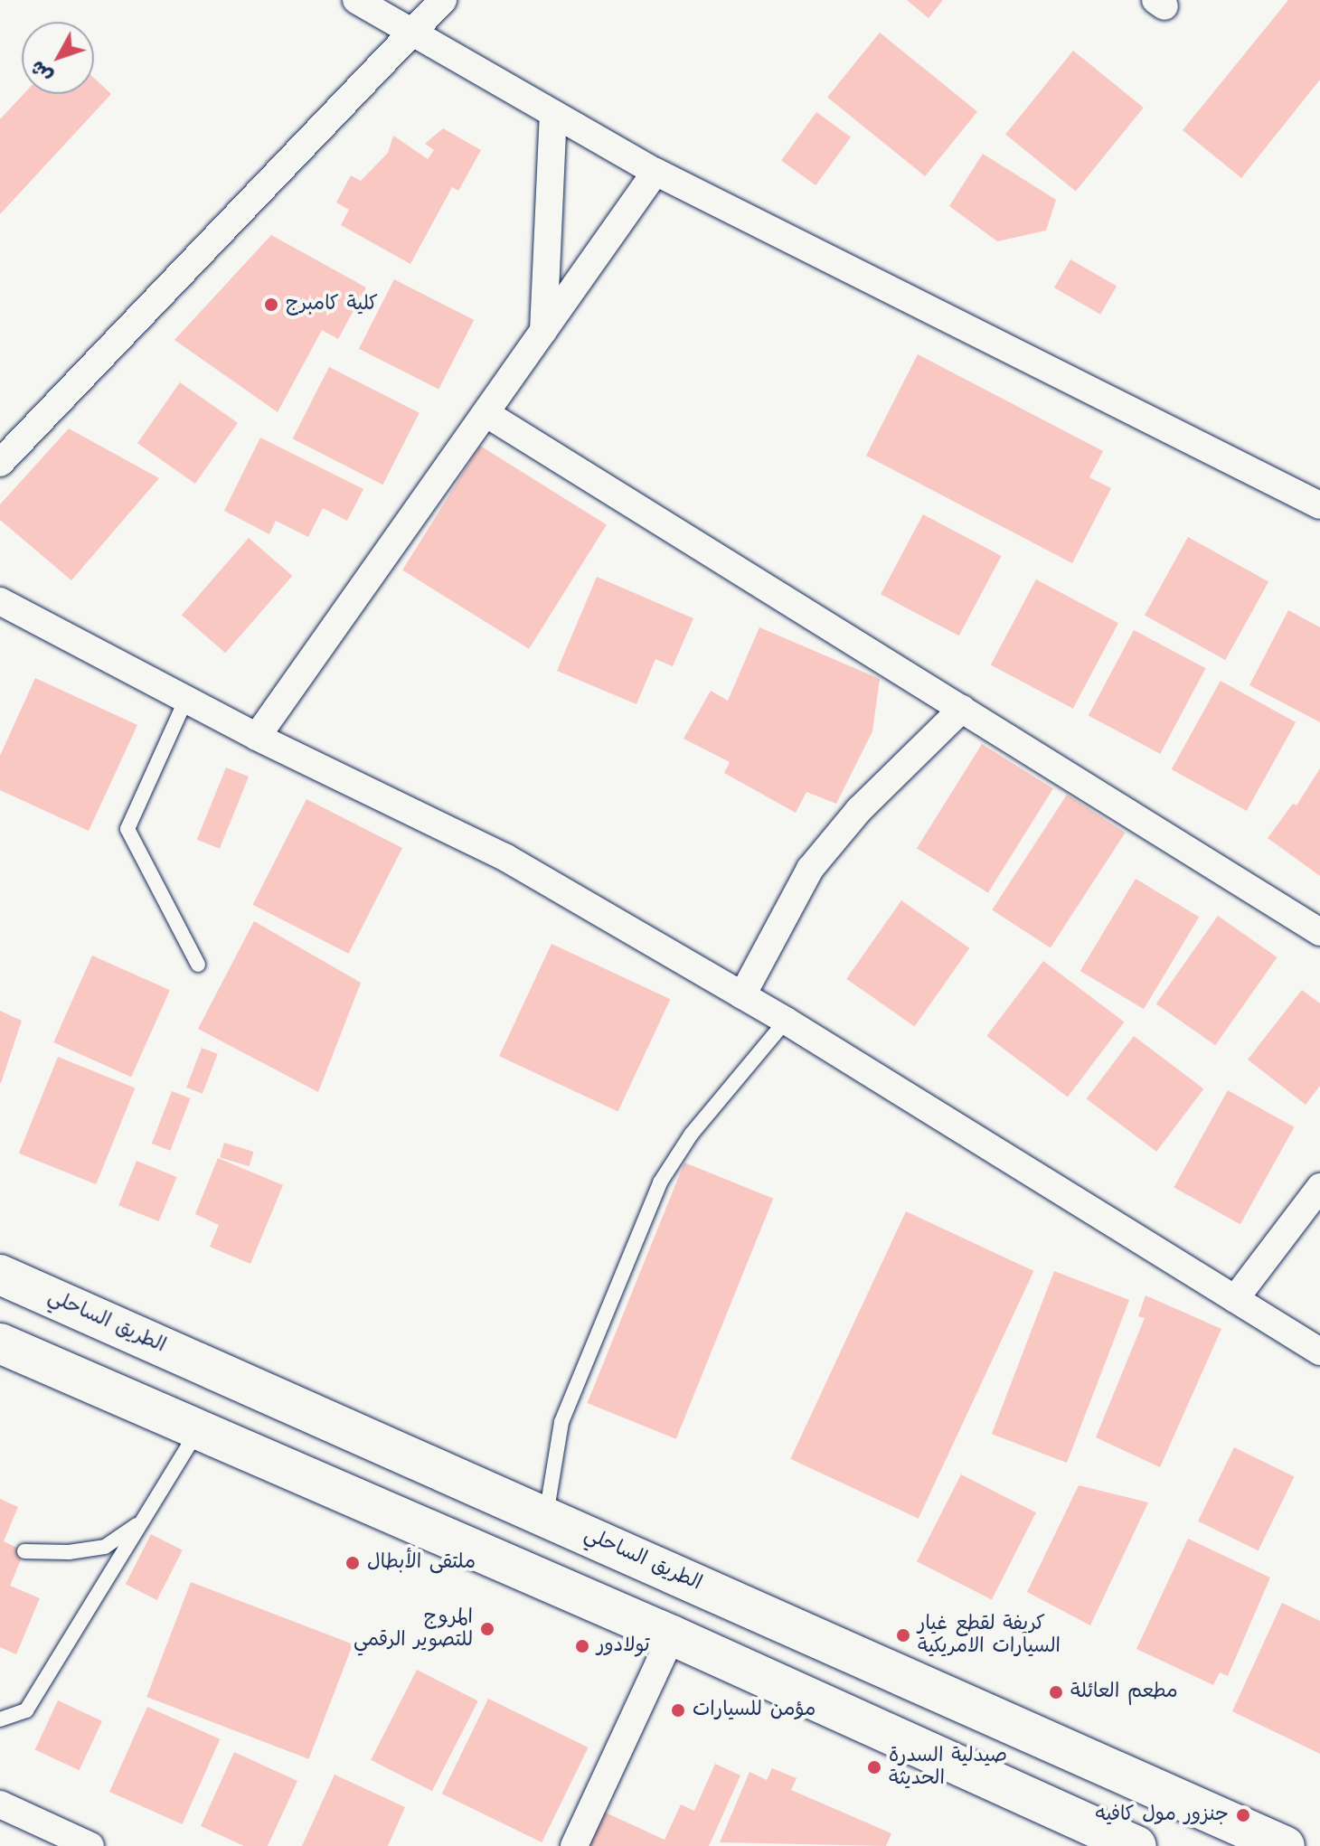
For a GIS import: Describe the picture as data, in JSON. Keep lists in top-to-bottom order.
{
  "streets": {
    "highway": ["الطريق الساحلي"]
  },
  "places": [
    "كلية كامبرج",
    "ملتقى الأبطال",
    "المروج للتصوير الرقمي",
    "كريفة لقطع غيار السيارات الامريكية",
    "تولادور",
    "مطعم العائلة",
    "مؤمن للسيارات",
    "صيدلية السدرة الحديثة",
    "جنزور مول كافيه"
  ],
  "north": "bottom left"
}
